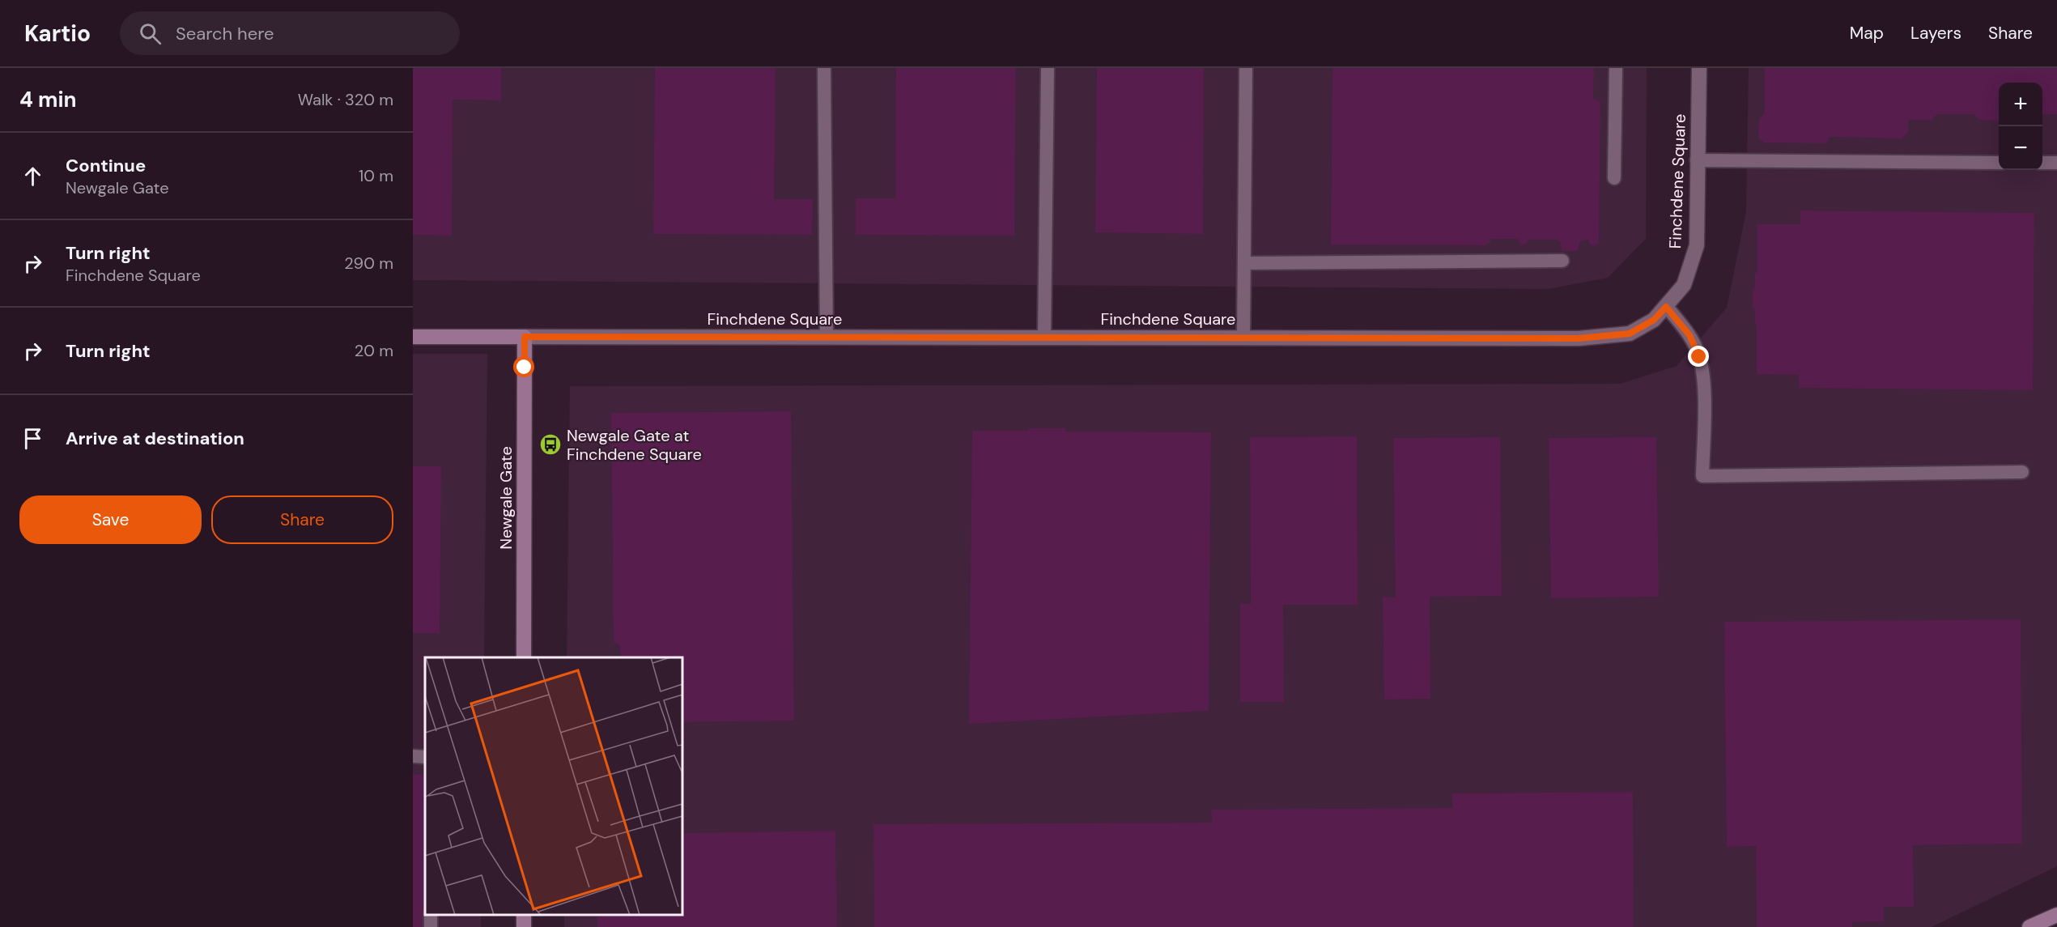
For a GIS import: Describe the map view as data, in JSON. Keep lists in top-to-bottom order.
{
  "streets": {
    "street": ["Finchdene Square", "Newgale Gate"]
  },
  "crossings": [
    ["Finchdene Square", "Newgale Gate"]
  ],
  "places": {
    "bus stop": ["Newgale Gate at Finchdene Square"]
  },
  "page": {
    "header": "Kartio",
    "search": "Search here",
    "nav": ["Map", "Layers", "Share"],
    "heading": ["4 min", "Walk · 320 m"],
    "map_buttons": ["+", "−"],
    "list": [
      ["Continue", "Newgale Gate", "10 m"],
      ["Turn right", "Finchdene Square", "290 m"],
      ["Turn right", "20 m"],
      "Arrive at destination"
    ],
    "buttons": ["Save", "Share"]
  }
}
